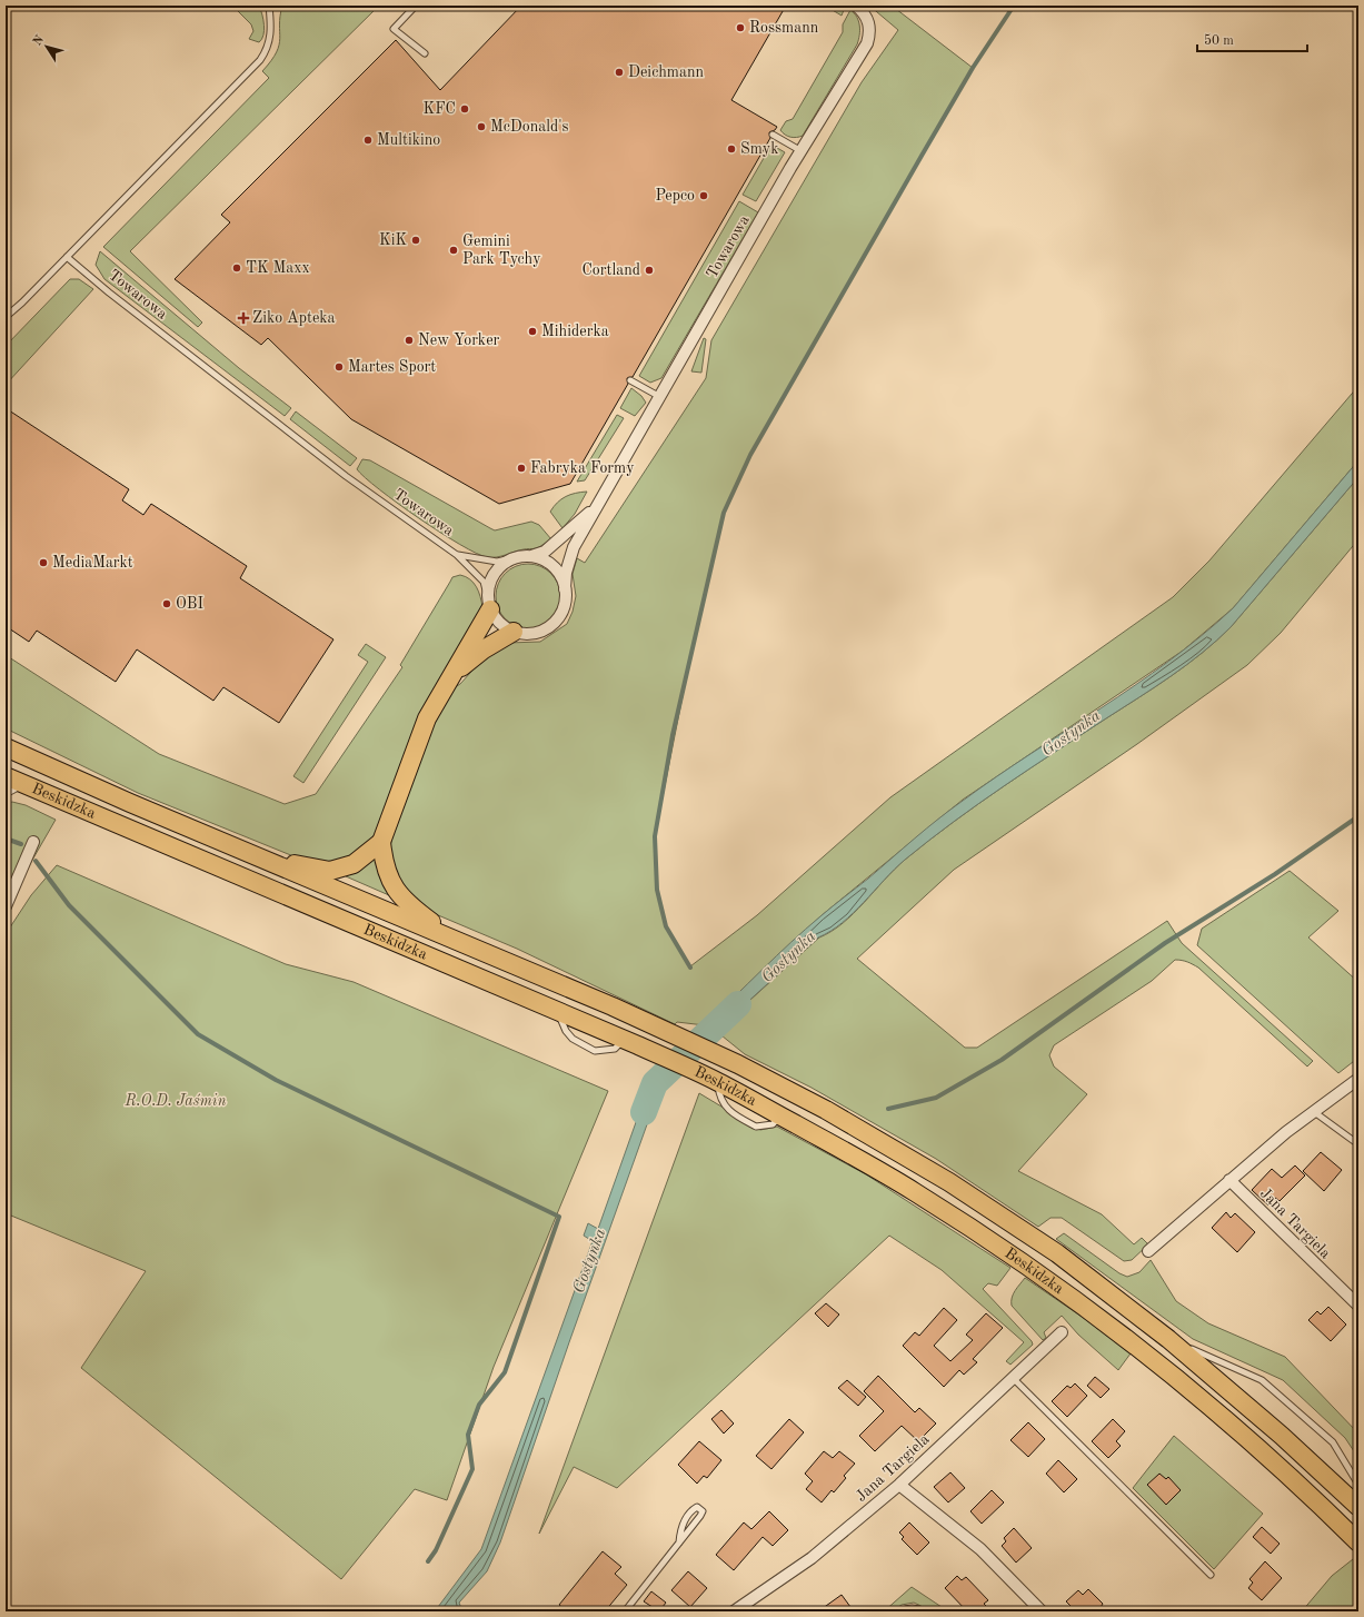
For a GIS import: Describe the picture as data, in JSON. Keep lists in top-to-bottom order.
{
  "streets": {
    "main road": ["Beskidzka"],
    "street": ["Towarowa", "Jana Targiela"]
  },
  "water": ["Gostynka"],
  "parks": ["R.O.D. Jaśmin"],
  "places": {
    "other": [
      "Rossmann",
      "Deichmann",
      "KFC",
      "McDonald's",
      "Multikino",
      "Smyk",
      "Pepco",
      "KiK",
      "Gemini Park Tychy",
      "TK Maxx",
      "Cortland",
      "Mihiderka",
      "New Yorker",
      "Martes Sport",
      "Fabryka Formy",
      "MediaMarkt",
      "OBI"
    ],
    "health": ["Ziko Apteka"]
  },
  "scale_bar": "50 m",
  "north": "top left"
}
